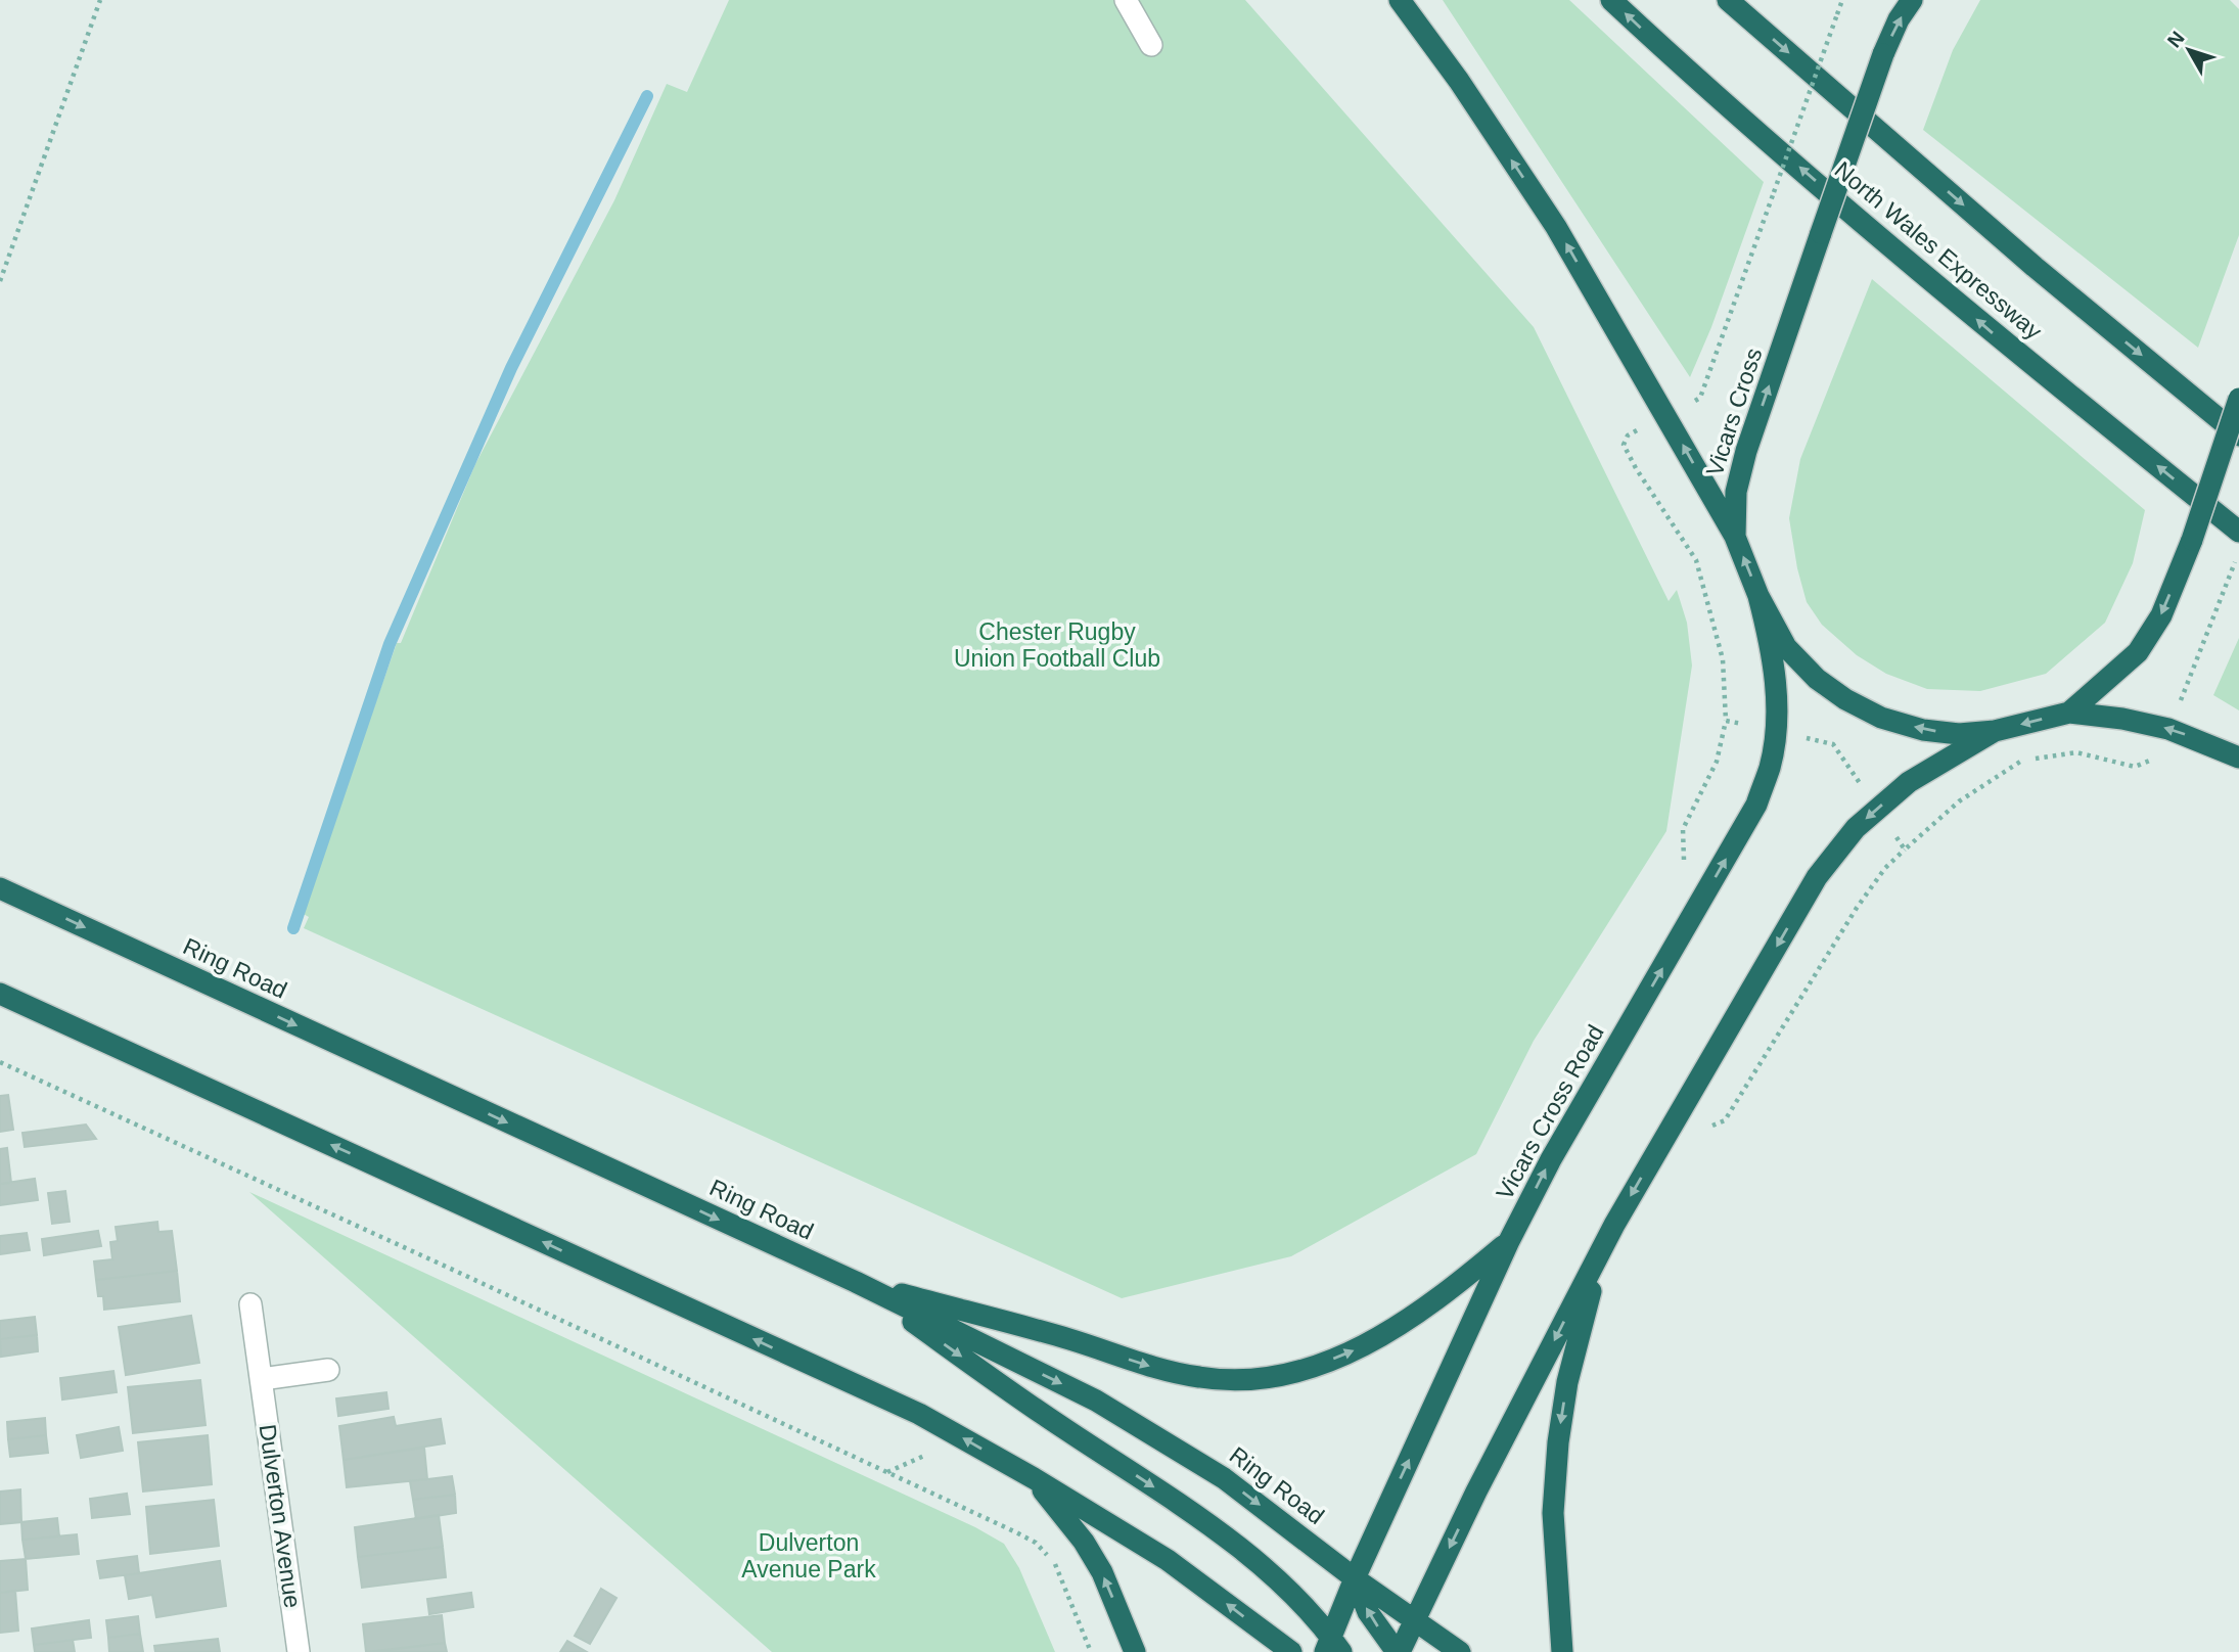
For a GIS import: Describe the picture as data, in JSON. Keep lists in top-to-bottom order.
{
  "streets": {
    "highway": [
      "North Wales Expressway",
      "Vicars Cross",
      "Ring Road",
      "Vicars Cross Road"
    ],
    "street": ["Dulverton Avenue"]
  },
  "crossings": [
    ["Vicars Cross", "Vicars Cross Road"],
    ["Ring Road", "Vicars Cross Road"]
  ],
  "parks": ["Chester Rugby Union Football Club", "Dulverton Avenue Park"],
  "north": "top left"
}
